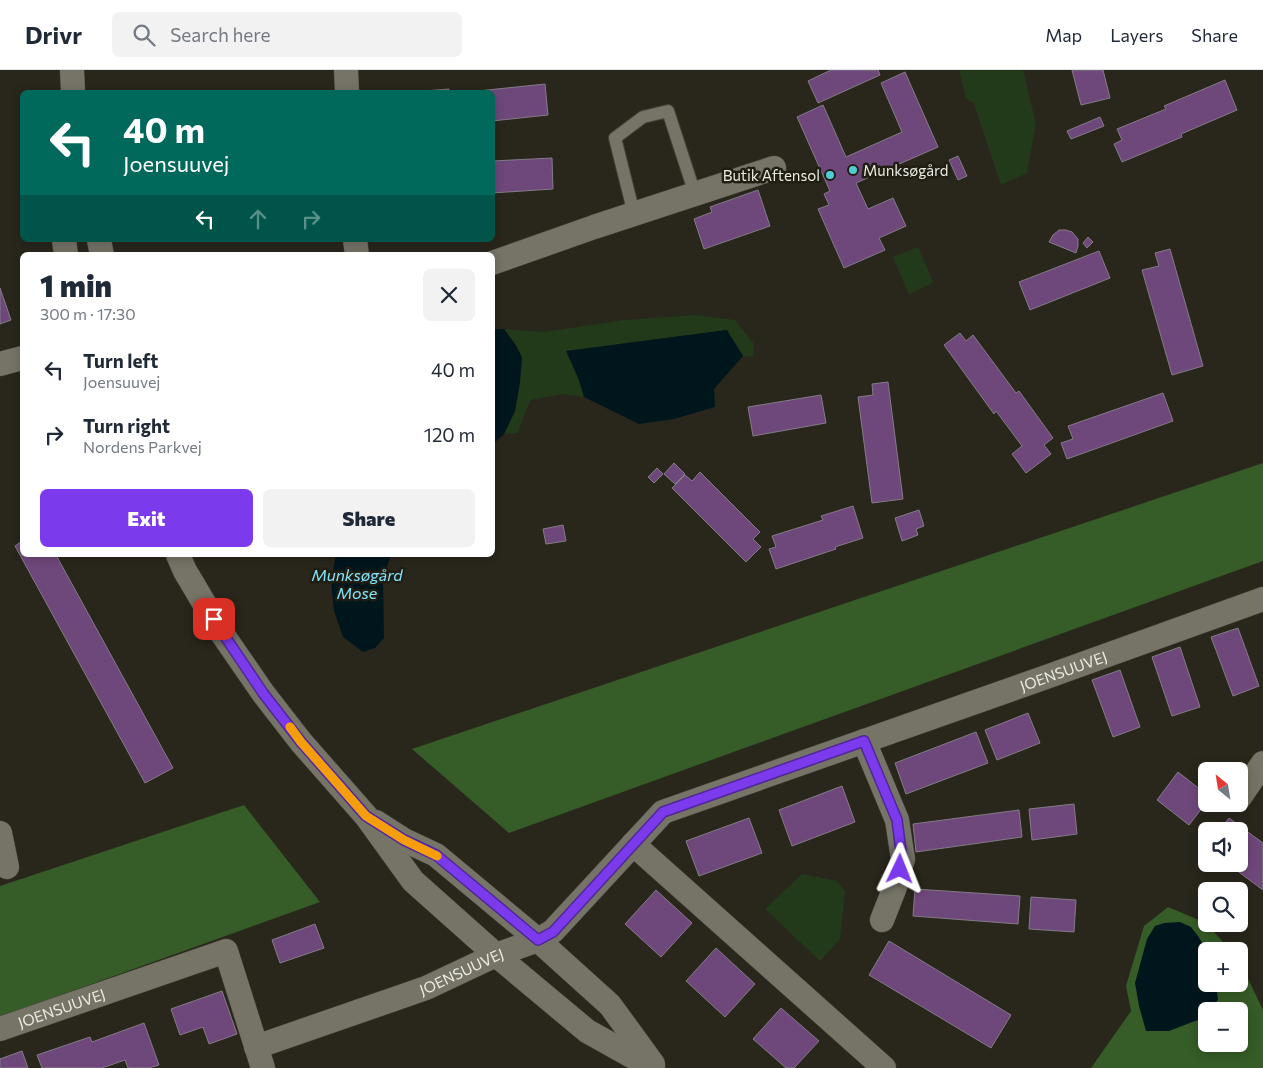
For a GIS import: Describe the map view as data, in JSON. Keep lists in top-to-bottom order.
{
  "streets": {
    "street": ["JOENSUUVEJ"]
  },
  "water": ["Munksøgård Mose"],
  "places": ["Munksøgård", "Butik Aftensol"],
  "north": "top left",
  "page": {
    "header": "Drivr",
    "search": "Search here",
    "nav": ["Map", "Layers", "Share"],
    "turn": ["40 m", "Joensuuvej"],
    "heading": ["1 min", "300 m · 17:30"],
    "list": [
      {
        "name": "Turn left",
        "note": "Joensuuvej",
        "value": "40 m"
      },
      {
        "name": "Turn right",
        "note": "Nordens Parkvej",
        "value": "120 m"
      }
    ],
    "buttons": ["Exit", "Share"],
    "map_buttons": ["+", "−"]
  }
}
